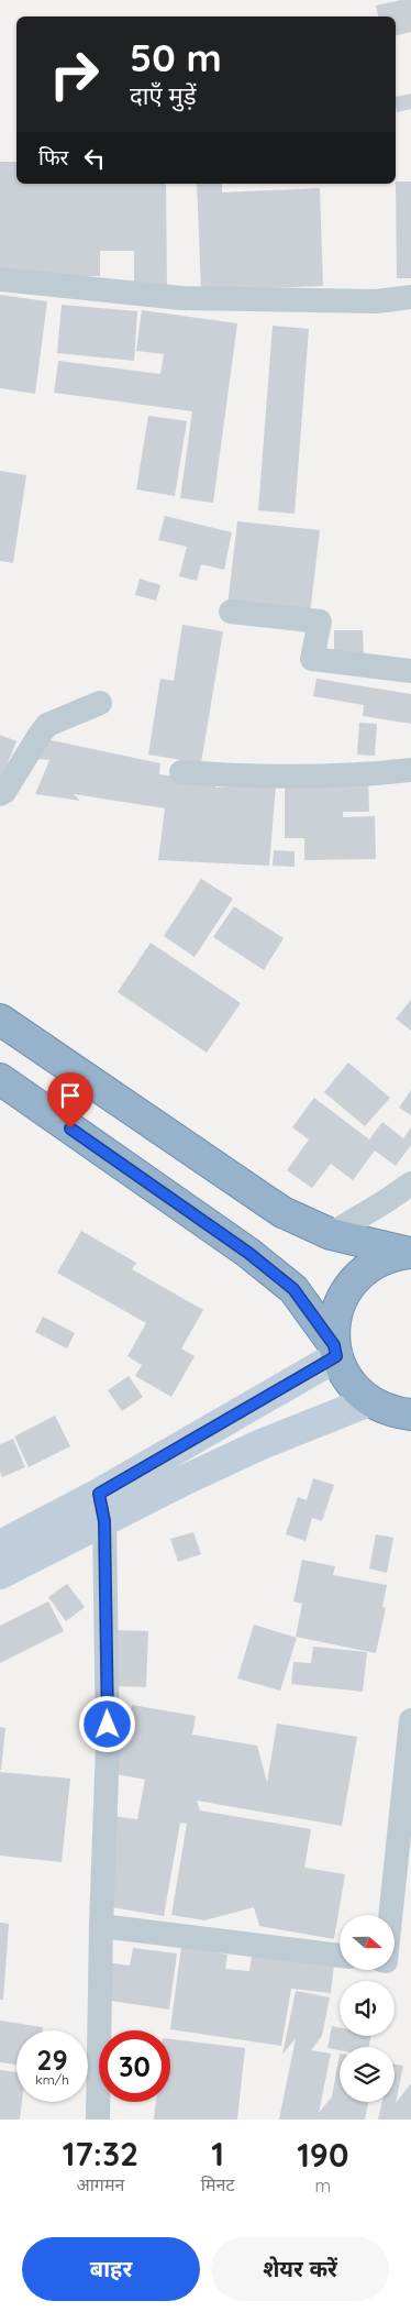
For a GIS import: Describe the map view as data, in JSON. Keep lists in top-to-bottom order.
{
  "north": "right",
  "page": {
    "turn": ["50 m", "दाएँ मुड़ें"],
    "then": "फिर",
    "speed": "29 km/h",
    "limit": "30",
    "eta": [
      "17:32",
      "आगमन",
      "1",
      "मिनट",
      "190",
      "m"
    ],
    "buttons": ["बाहर", "शेयर करें"]
  }
}
